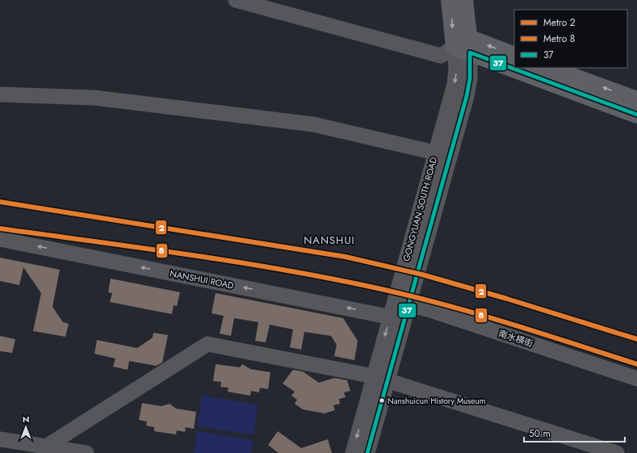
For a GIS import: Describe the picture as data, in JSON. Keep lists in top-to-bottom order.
{
  "streets": {
    "main road": ["GONGYUAN SOUTH ROAD"],
    "street": ["NANSHUI ROAD", "南水横街"]
  },
  "crossings": [
    ["GONGYUAN SOUTH ROAD", "NANSHUI ROAD"],
    ["GONGYUAN SOUTH ROAD", "南水横街"]
  ],
  "one_way": ["NANSHUI ROAD"],
  "districts": ["NANSHUI"],
  "places": ["Nanshuicun History Museum"],
  "lines": ["transit line 37", "metro line 2", "metro line 8"],
  "legend": ["Metro 2", "Metro 8", "37"],
  "scale_bar": "50 m",
  "north": "top"
}
